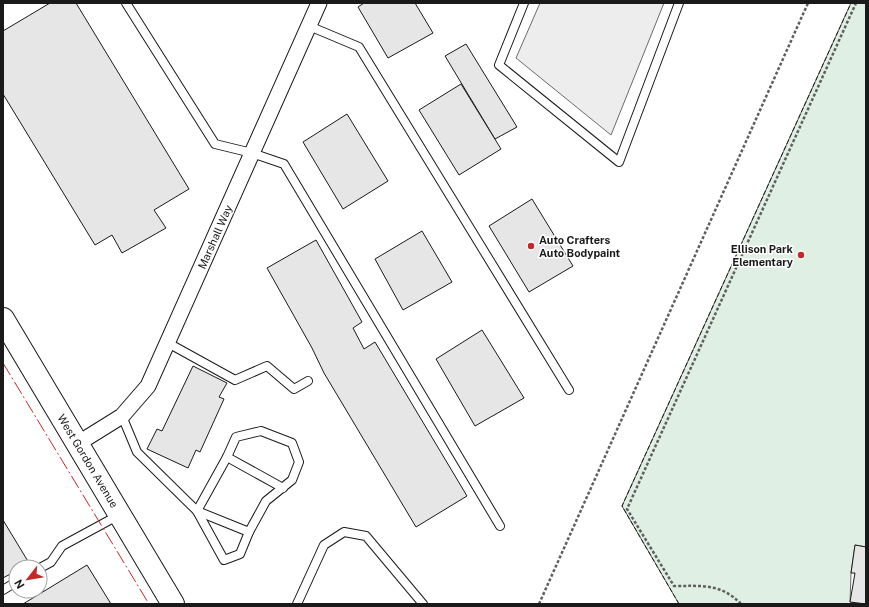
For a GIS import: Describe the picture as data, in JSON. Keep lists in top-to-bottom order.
{
  "streets": {
    "main road": ["West Gordon Avenue"],
    "street": ["Marshall Way"]
  },
  "crossings": [
    ["Marshall Way", "West Gordon Avenue"]
  ],
  "places": ["Auto Crafters Auto Bodypaint", "Ellison Park Elementary"],
  "north": "bottom left"
}
